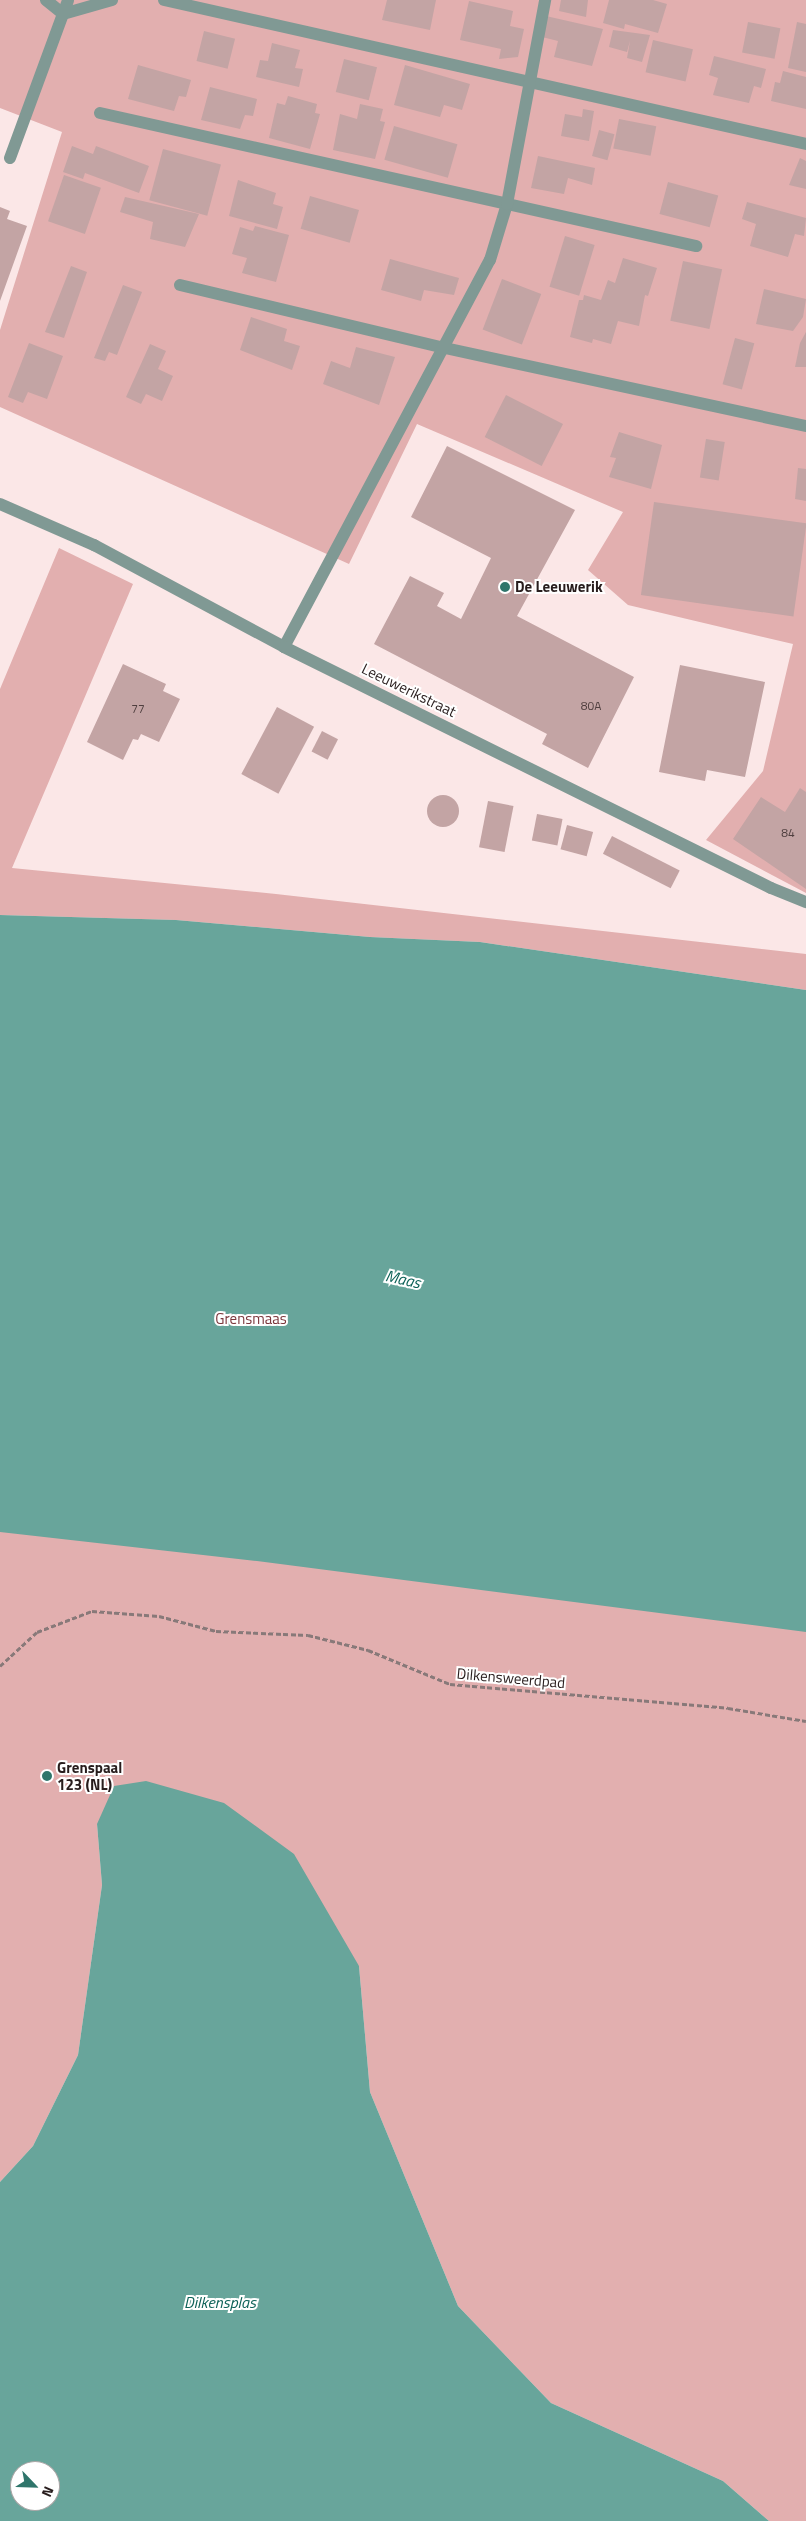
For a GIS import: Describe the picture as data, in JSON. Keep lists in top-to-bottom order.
{
  "streets": {
    "street": ["Leeuwerikstraat"],
    "path": ["Dilkensweerdpad"]
  },
  "water": ["Maas", "Dilkensplas"],
  "parks": ["Grensmaas"],
  "places": ["De Leeuwerik", "Grenspaal 123 (NL)"],
  "house_numbers": ["80A", "77", "84"],
  "north": "bottom right"
}
